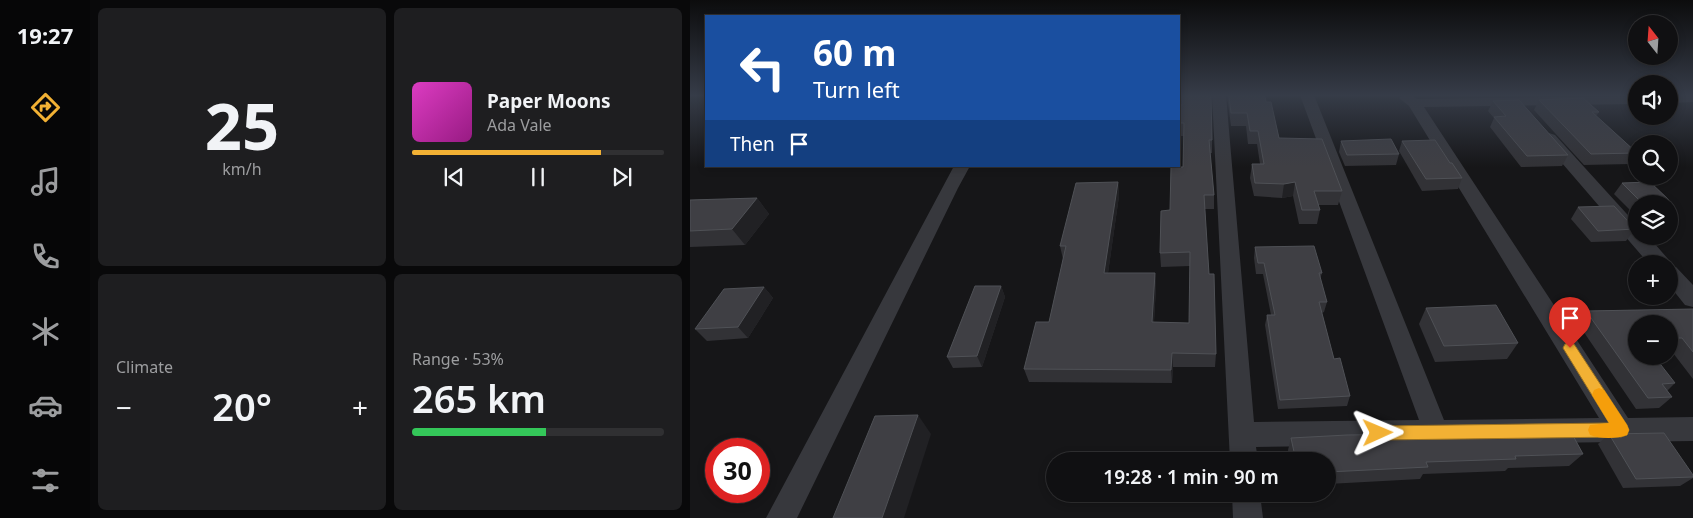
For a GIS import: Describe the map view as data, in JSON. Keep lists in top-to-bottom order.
{
  "north": "top",
  "page": {
    "tabs": "19:27",
    "tile": [
      ["25", "km/h"],
      "Climate",
      ["Range · 53%", "265 km"]
    ],
    "map_buttons": ["+", "−"],
    "turn": ["60 m", "Turn left"],
    "song": ["Paper Moons", "Ada Vale"],
    "then": "Then",
    "heat": ["−", "20°", "+"],
    "limit": "30",
    "trip": "19:28 · 1 min · 90 m"
  }
}
